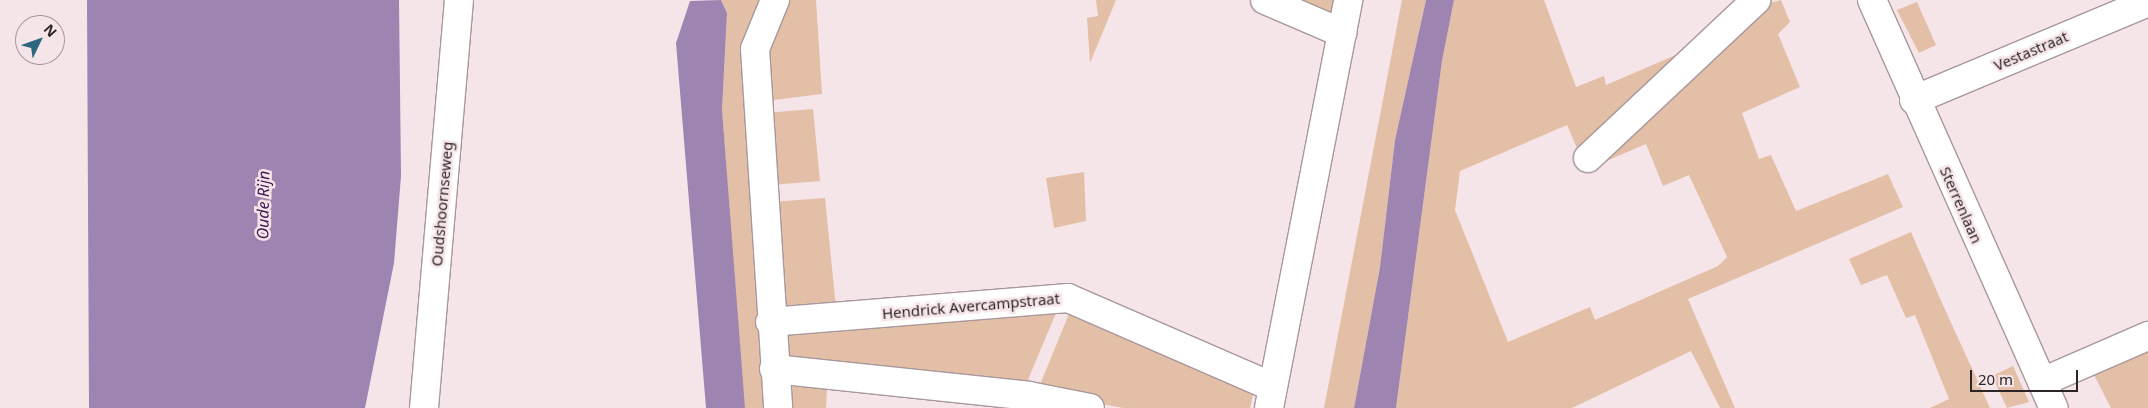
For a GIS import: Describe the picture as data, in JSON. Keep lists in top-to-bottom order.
{
  "streets": {
    "street": [
      "Vestastraat",
      "Oudshoornseweg",
      "Sterrenlaan",
      "Hendrick Avercampstraat"
    ]
  },
  "crossings": [
    ["Vestastraat", "Sterrenlaan"]
  ],
  "water": ["Oude Rijn"],
  "scale_bar": "20 m",
  "north": "top right"
}
